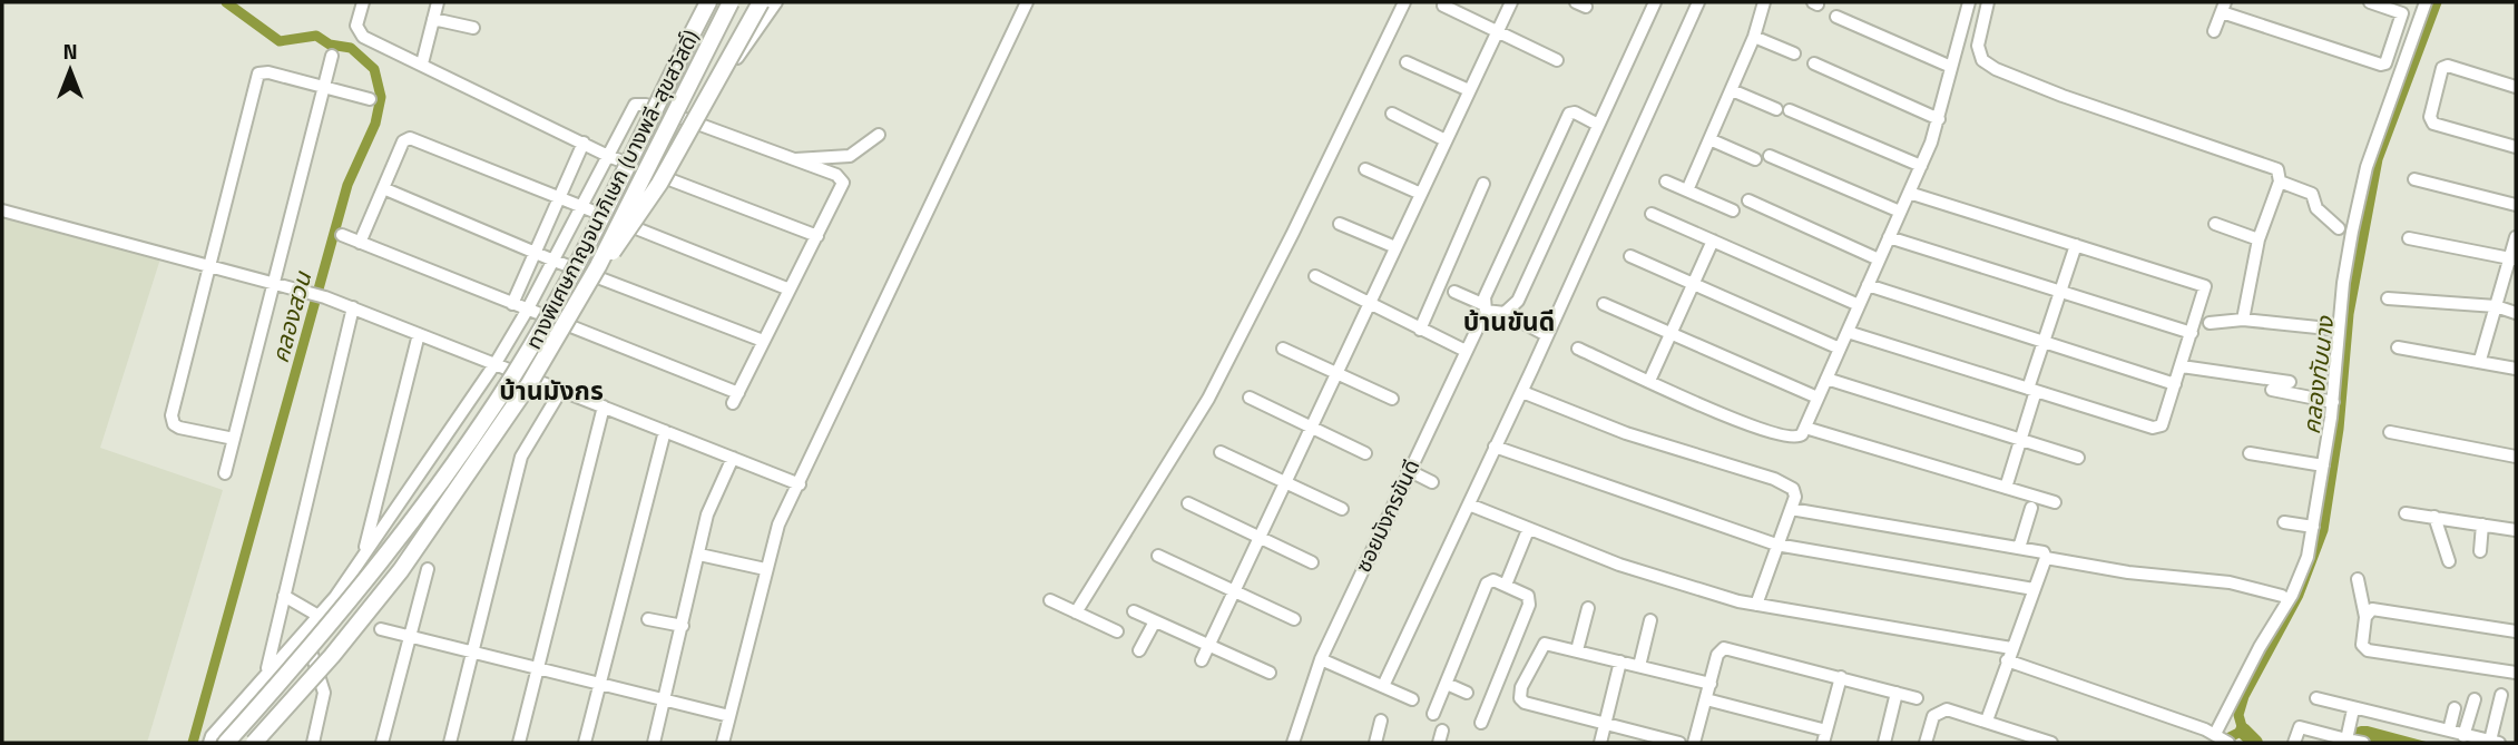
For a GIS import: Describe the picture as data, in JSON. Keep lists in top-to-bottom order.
{
  "streets": {
    "highway": ["ทางพิเศษกาญจนาภิเษก (บางพลี-สุขสวัสดิ์)"],
    "street": ["ซอยมังกรขันดี"]
  },
  "districts": ["บ้านขันดี", "บ้านมังกร"],
  "water": ["คลองสวน", "คลองทับนาง"],
  "north": "top"
}
